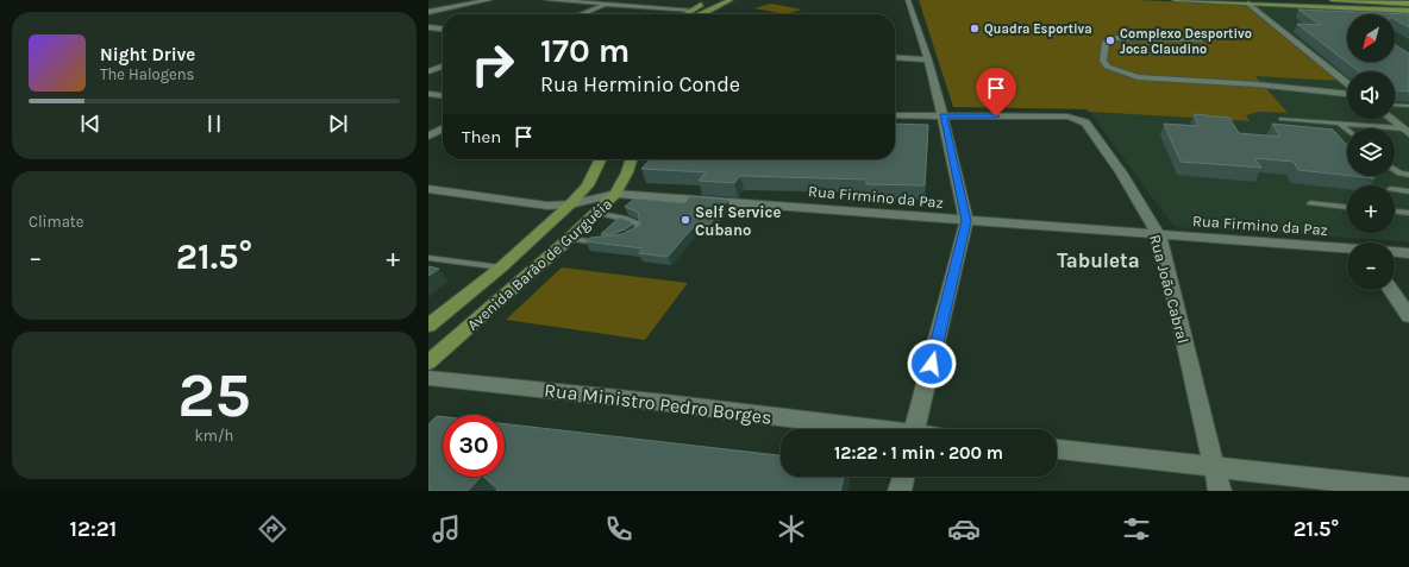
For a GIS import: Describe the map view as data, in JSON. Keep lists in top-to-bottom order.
{
  "streets": {
    "main road": ["Avenida Barão de Gurguéia"],
    "street": ["Rua Firmino da Paz", "Rua João Cabral", "Rua Ministro Pedro Borges"]
  },
  "crossings": [
    ["Rua Firmino da Paz", "Avenida Barão de Gurguéia"],
    ["Rua Firmino da Paz", "Rua João Cabral"]
  ],
  "districts": ["Tabuleta"],
  "places": ["Quadra Esportiva", "Complexo Desportivo Joca Claudino", "Self Service Cubano"],
  "north": "bottom left",
  "page": {
    "map_buttons": ["+", "−"],
    "turn": ["170 m", "Rua Herminio Conde"],
    "song": ["Night Drive", "The Halogens"],
    "then": "Then",
    "tile": [
      "Climate",
      ["25", "km/h"]
    ],
    "heat": ["−", "21.5°", "+"],
    "limit": "30",
    "trip": "12:22 · 1 min · 200 m",
    "tabs": ["12:21", "21.5°"]
  }
}
